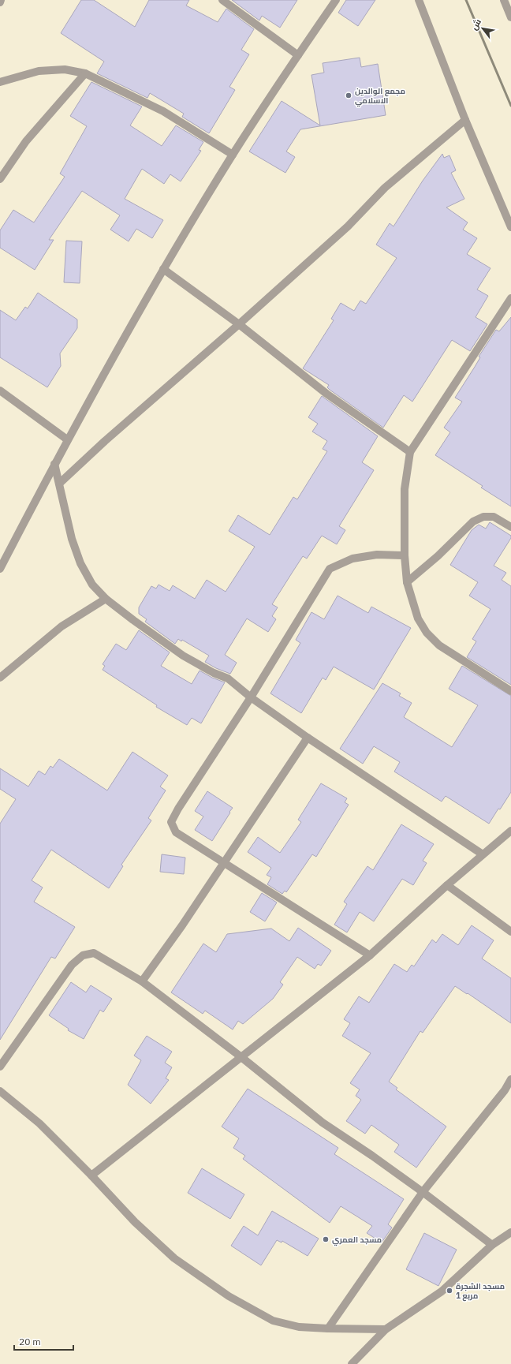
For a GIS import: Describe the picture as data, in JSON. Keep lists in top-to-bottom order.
{
  "places": ["مجمع الوالدين الاسلامي", "مسجد العمري", "مسجد الشجرة مربع 1"],
  "scale_bar": "20 m",
  "north": "top left"
}
